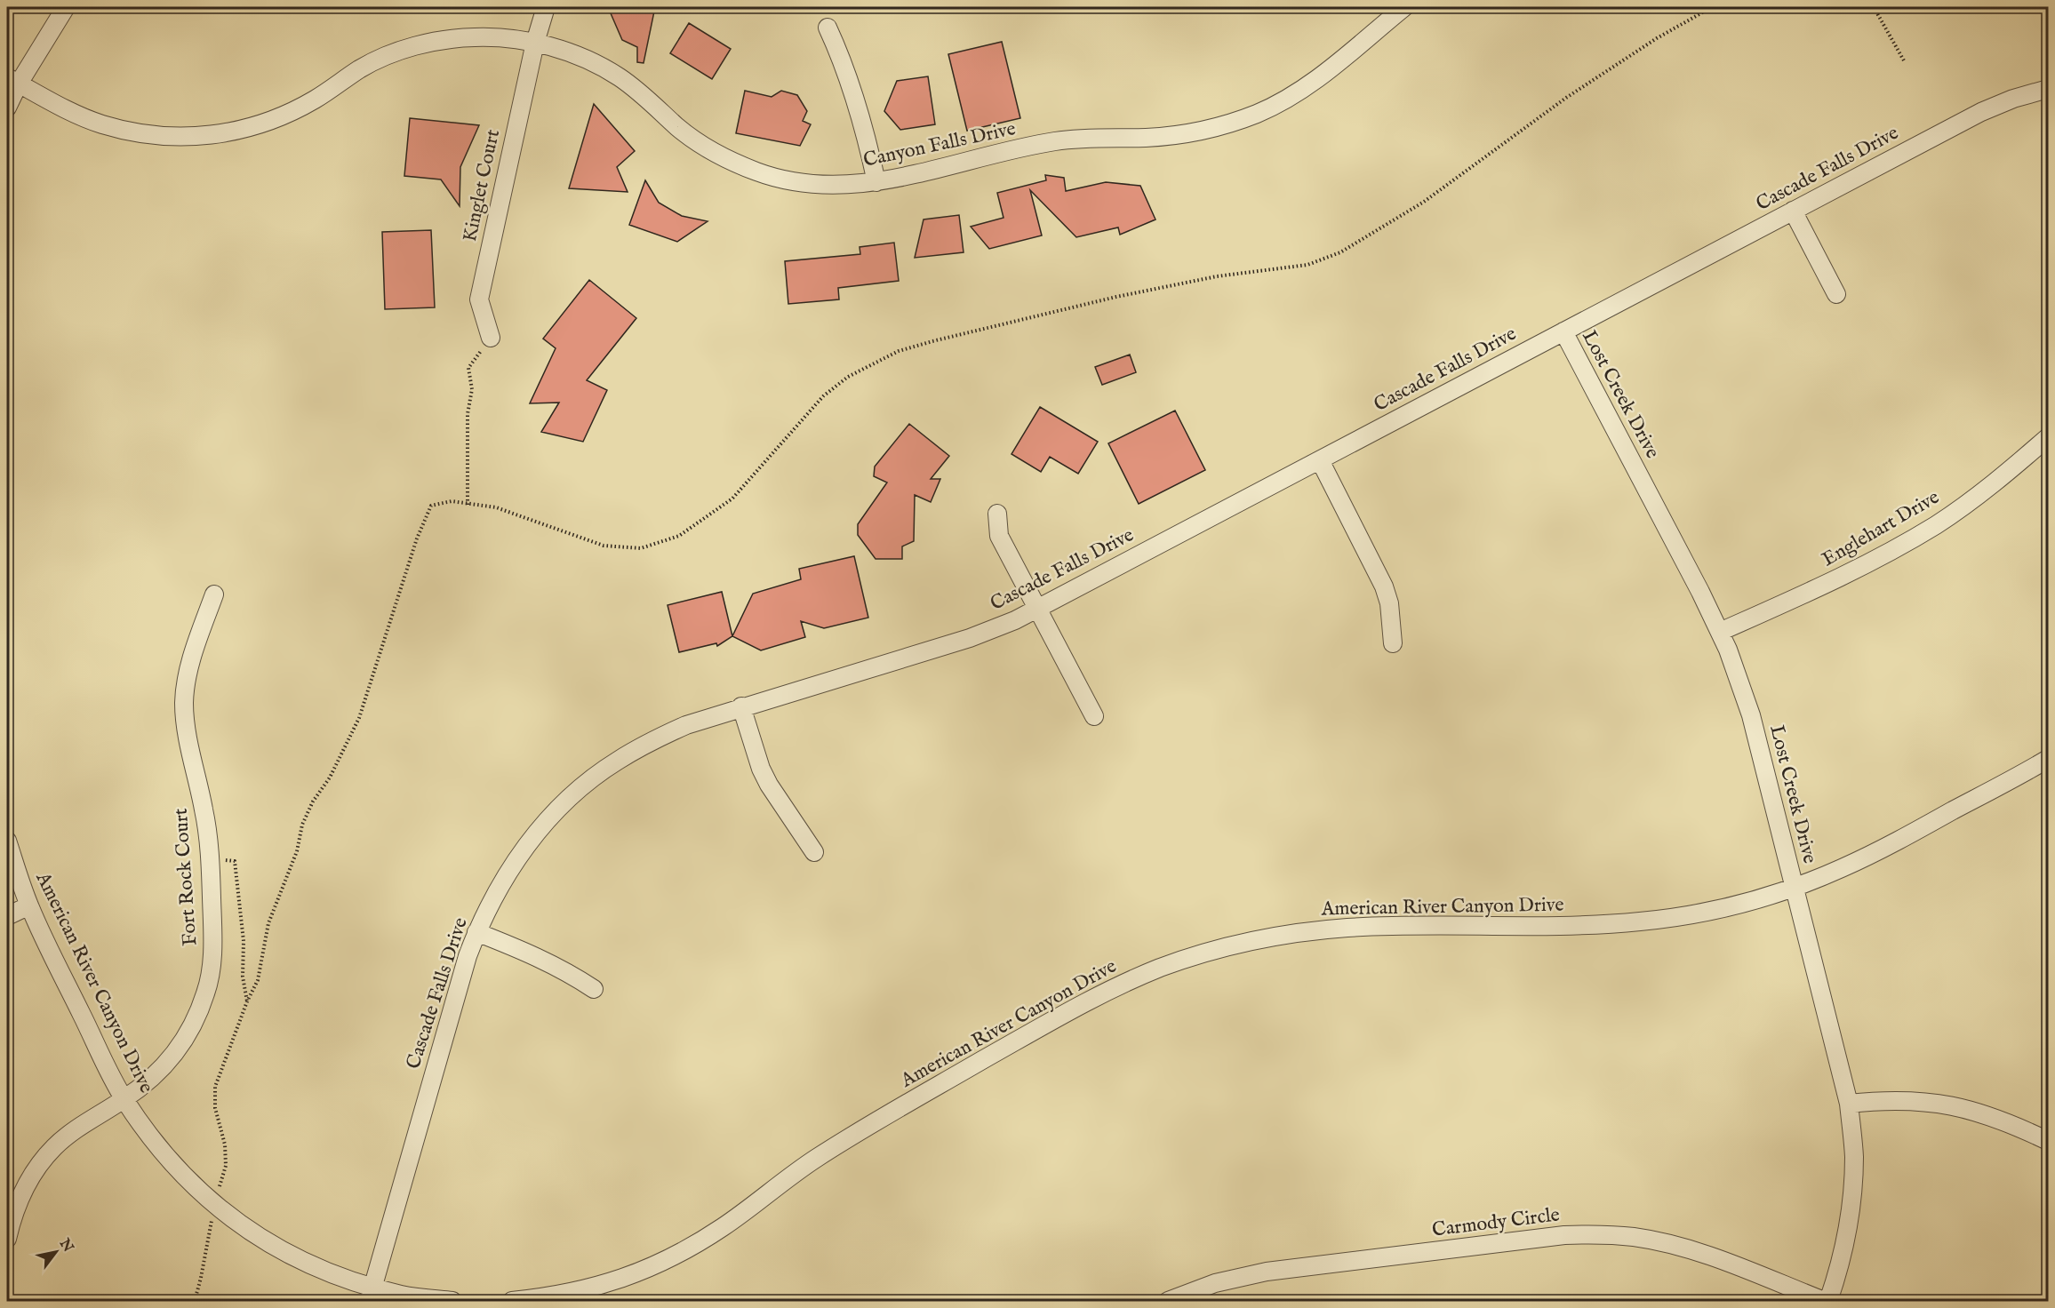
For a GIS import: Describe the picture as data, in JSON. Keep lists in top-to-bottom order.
{
  "streets": {
    "street": [
      "Canyon Falls Drive",
      "Cascade Falls Drive",
      "Kinglet Court",
      "Lost Creek Drive",
      "Englehart Drive",
      "Fort Rock Court",
      "American River Canyon Drive",
      "Carmody Circle"
    ]
  },
  "crossings": [
    ["Canyon Falls Drive", "Kinglet Court"],
    ["Cascade Falls Drive", "Lost Creek Drive"],
    ["Cascade Falls Drive", "American River Canyon Drive"],
    ["Lost Creek Drive", "Englehart Drive"],
    ["Lost Creek Drive", "American River Canyon Drive"],
    ["Lost Creek Drive", "Carmody Circle"],
    ["Fort Rock Court", "American River Canyon Drive"]
  ],
  "north": "top right"
}
